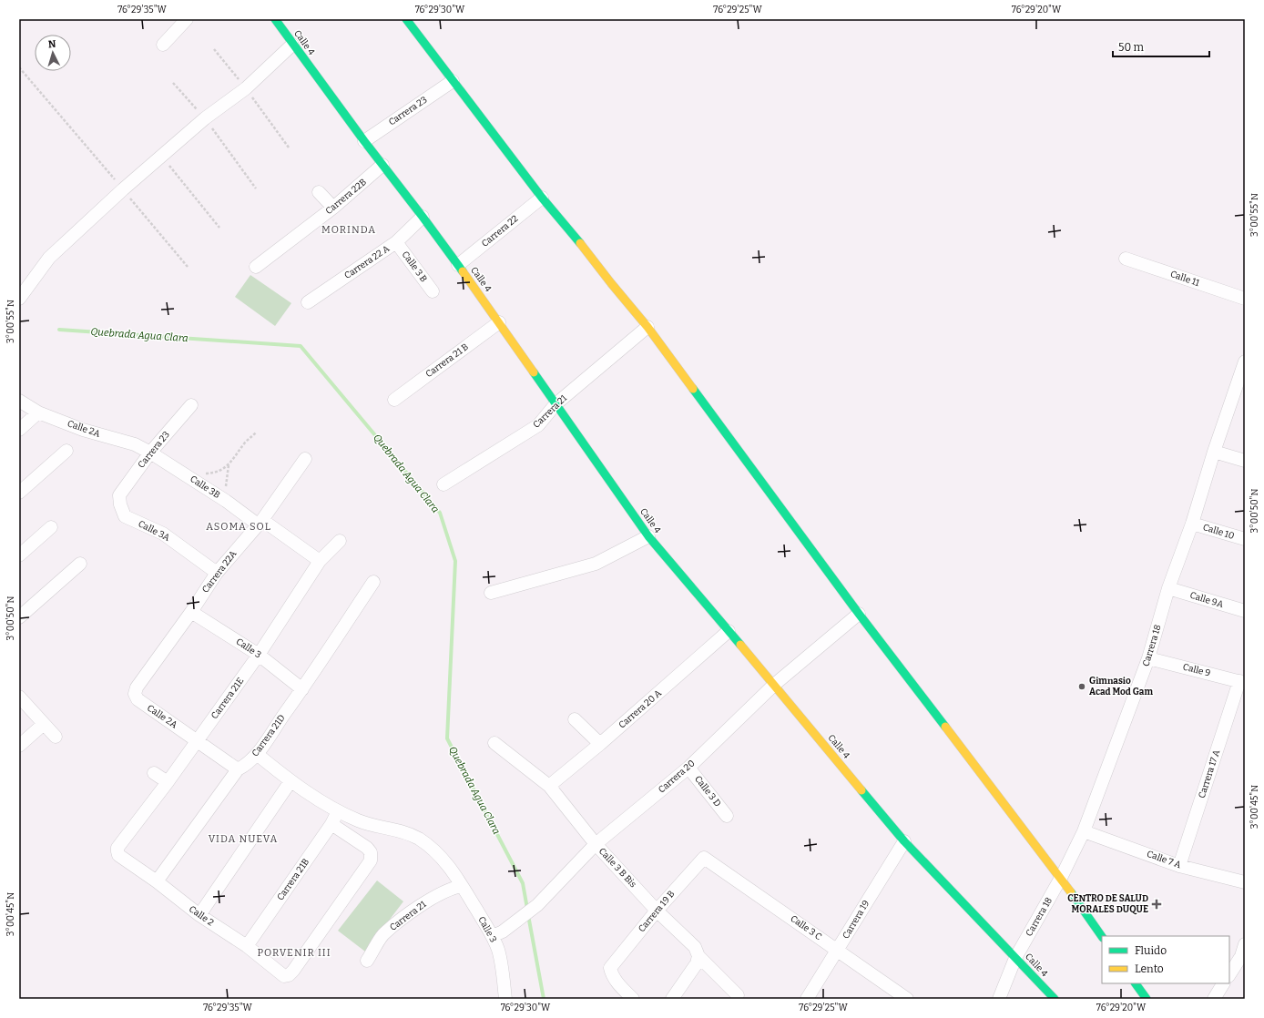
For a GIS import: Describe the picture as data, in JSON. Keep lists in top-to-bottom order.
{
  "streets": {
    "street": [
      "Calle 4",
      "Carrera 23",
      "Carrera 22B",
      "Carrera 22",
      "Carrera 22 A",
      "Calle 3 B",
      "Calle 11",
      "Carrera 21 B",
      "Carrera 21",
      "Calle 2A",
      "Calle 3B",
      "Calle 3A",
      "Calle 10",
      "Carrera 22A",
      "Calle 9A",
      "Carrera 18",
      "Calle 3",
      "Calle 9",
      "Carrera 21E",
      "Carrera 20 A",
      "Carrera 21D",
      "Carrera 17 A",
      "Carrera 20",
      "Calle 3 D",
      "Calle 7 A",
      "Calle 3 B Bis",
      "Carrera 21B",
      "Carrera 19 B",
      "Calle 2",
      "Carrera 19",
      "Calle 3 C"
    ]
  },
  "crossings": [
    ["Calle 4", "Carrera 23"],
    ["Calle 4", "Carrera 22B"],
    ["Calle 4", "Carrera 22"],
    ["Calle 4", "Carrera 22 A"],
    ["Calle 4", "Carrera 21 B"],
    ["Calle 4", "Carrera 21"],
    ["Calle 4", "Carrera 18"],
    ["Calle 4", "Carrera 20 A"],
    ["Calle 4", "Carrera 20"],
    ["Calle 4", "Carrera 19"],
    ["Carrera 23", "Calle 2A"],
    ["Carrera 23", "Calle 3B"],
    ["Carrera 23", "Calle 3A"],
    ["Carrera 22 A", "Calle 3 B"],
    ["Carrera 21", "Calle 3"],
    ["Calle 2A", "Calle 3B"],
    ["Calle 2A", "Carrera 22A"],
    ["Calle 2A", "Carrera 21E"],
    ["Calle 3B", "Carrera 22A"],
    ["Calle 3B", "Carrera 21E"],
    ["Calle 3A", "Carrera 22A"],
    ["Calle 10", "Carrera 18"],
    ["Carrera 22A", "Calle 3"],
    ["Calle 9A", "Carrera 18"],
    ["Carrera 18", "Calle 9"],
    ["Carrera 18", "Calle 7 A"],
    ["Calle 3", "Carrera 21E"],
    ["Calle 3", "Carrera 21D"],
    ["Calle 3", "Carrera 20"],
    ["Calle 3", "Carrera 21B"],
    ["Calle 9", "Carrera 17 A"],
    ["Carrera 21E", "Calle 2"],
    ["Carrera 20 A", "Calle 3 B Bis"],
    ["Carrera 21D", "Calle 2"],
    ["Carrera 17 A", "Calle 7 A"],
    ["Carrera 20", "Calle 3 D"],
    ["Carrera 20", "Calle 3 B Bis"],
    ["Calle 3 B Bis", "Carrera 19 B"],
    ["Carrera 21B", "Calle 2"],
    ["Carrera 19 B", "Calle 3 C"],
    ["Carrera 19", "Calle 3 C"]
  ],
  "districts": [
    "MORINDA",
    "ASOMA SOL",
    "VIDA NUEVA",
    "PORVENIR III"
  ],
  "water": ["Quebrada Agua Clara"],
  "places": {
    "other": ["Gimnasio Acad Mod Gam"],
    "health": ["CENTRO DE SALUD MORALES DUQUE"]
  },
  "legend": ["Fluido", "Lento"],
  "scale_bar": "50 m",
  "north": "top",
  "coordinates": [
    "76°29'35\"W",
    "76°29'30\"W",
    "76°29'25\"W",
    "76°29'20\"W",
    "3°00'55\"N",
    "3°00'50\"N",
    "3°00'45\"N"
  ]
}
